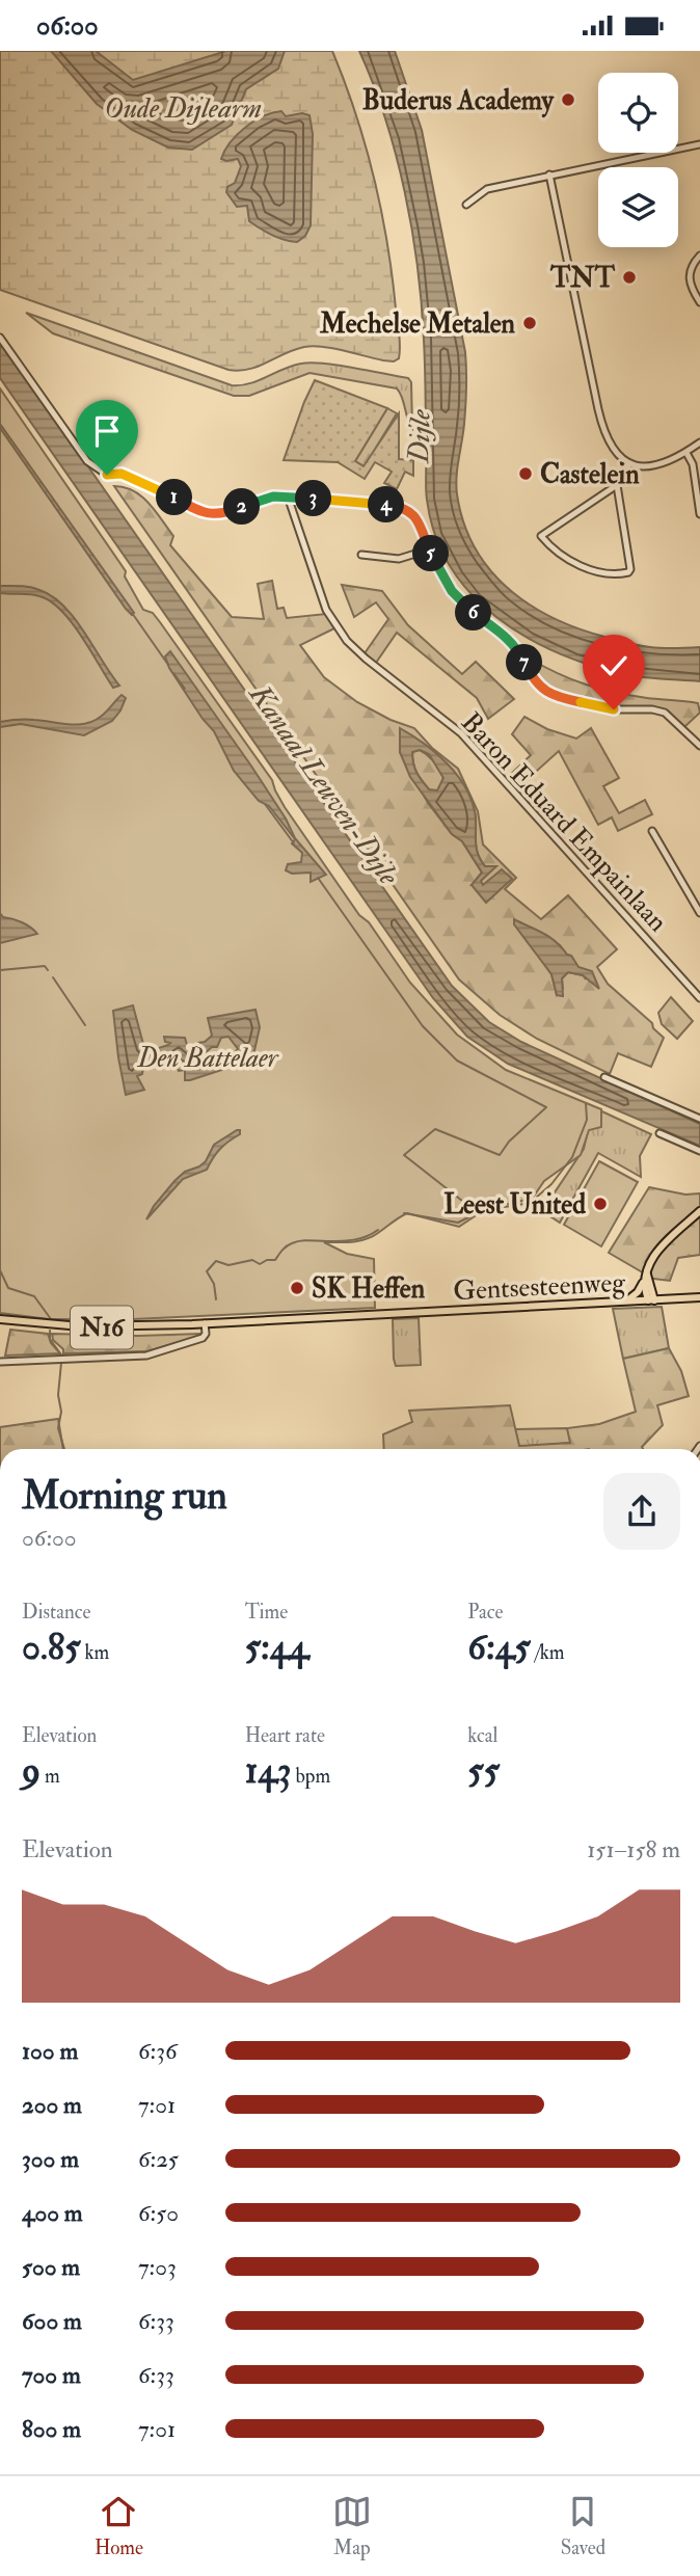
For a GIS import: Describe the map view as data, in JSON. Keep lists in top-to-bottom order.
{
  "streets": {
    "main road": ["Gentsesteenweg", "N16"],
    "street": ["Baron Eduard Empainlaan"]
  },
  "water": ["Oude Dijlearm", "Dijle", "Kanaal Leuven-Dijle"],
  "parks": ["Den Battelaer"],
  "places": [
    "Buderus Academy",
    "TNT",
    "Mechelse Metalen",
    "Castelein",
    "Leest United",
    "SK Heffen"
  ],
  "page": {
    "status": "06:00",
    "pins": [
      "1",
      "3",
      "4",
      "2",
      "5",
      "6",
      "7"
    ],
    "heading": ["Morning run", "06:00"],
    "stats": [
      ["Distance", "0.85 km"],
      ["Time", "5:44"],
      ["Pace", "6:45 /km"],
      ["Elevation", "9 m"],
      ["Heart rate", "143 bpm"],
      ["kcal", "55"]
    ],
    "chart": ["Elevation", "151–158 m"],
    "list": [
      {
        "name": "100 m",
        "note": "6:36"
      },
      {
        "name": "200 m",
        "note": "7:01"
      },
      {
        "name": "300 m",
        "note": "6:25"
      },
      {
        "name": "400 m",
        "note": "6:50"
      },
      {
        "name": "500 m",
        "note": "7:03"
      },
      {
        "name": "600 m",
        "note": "6:33"
      },
      {
        "name": "700 m",
        "note": "6:33"
      },
      {
        "name": "800 m",
        "note": "7:01"
      }
    ],
    "tabs": ["Home", "Map", "Saved"]
  }
}
